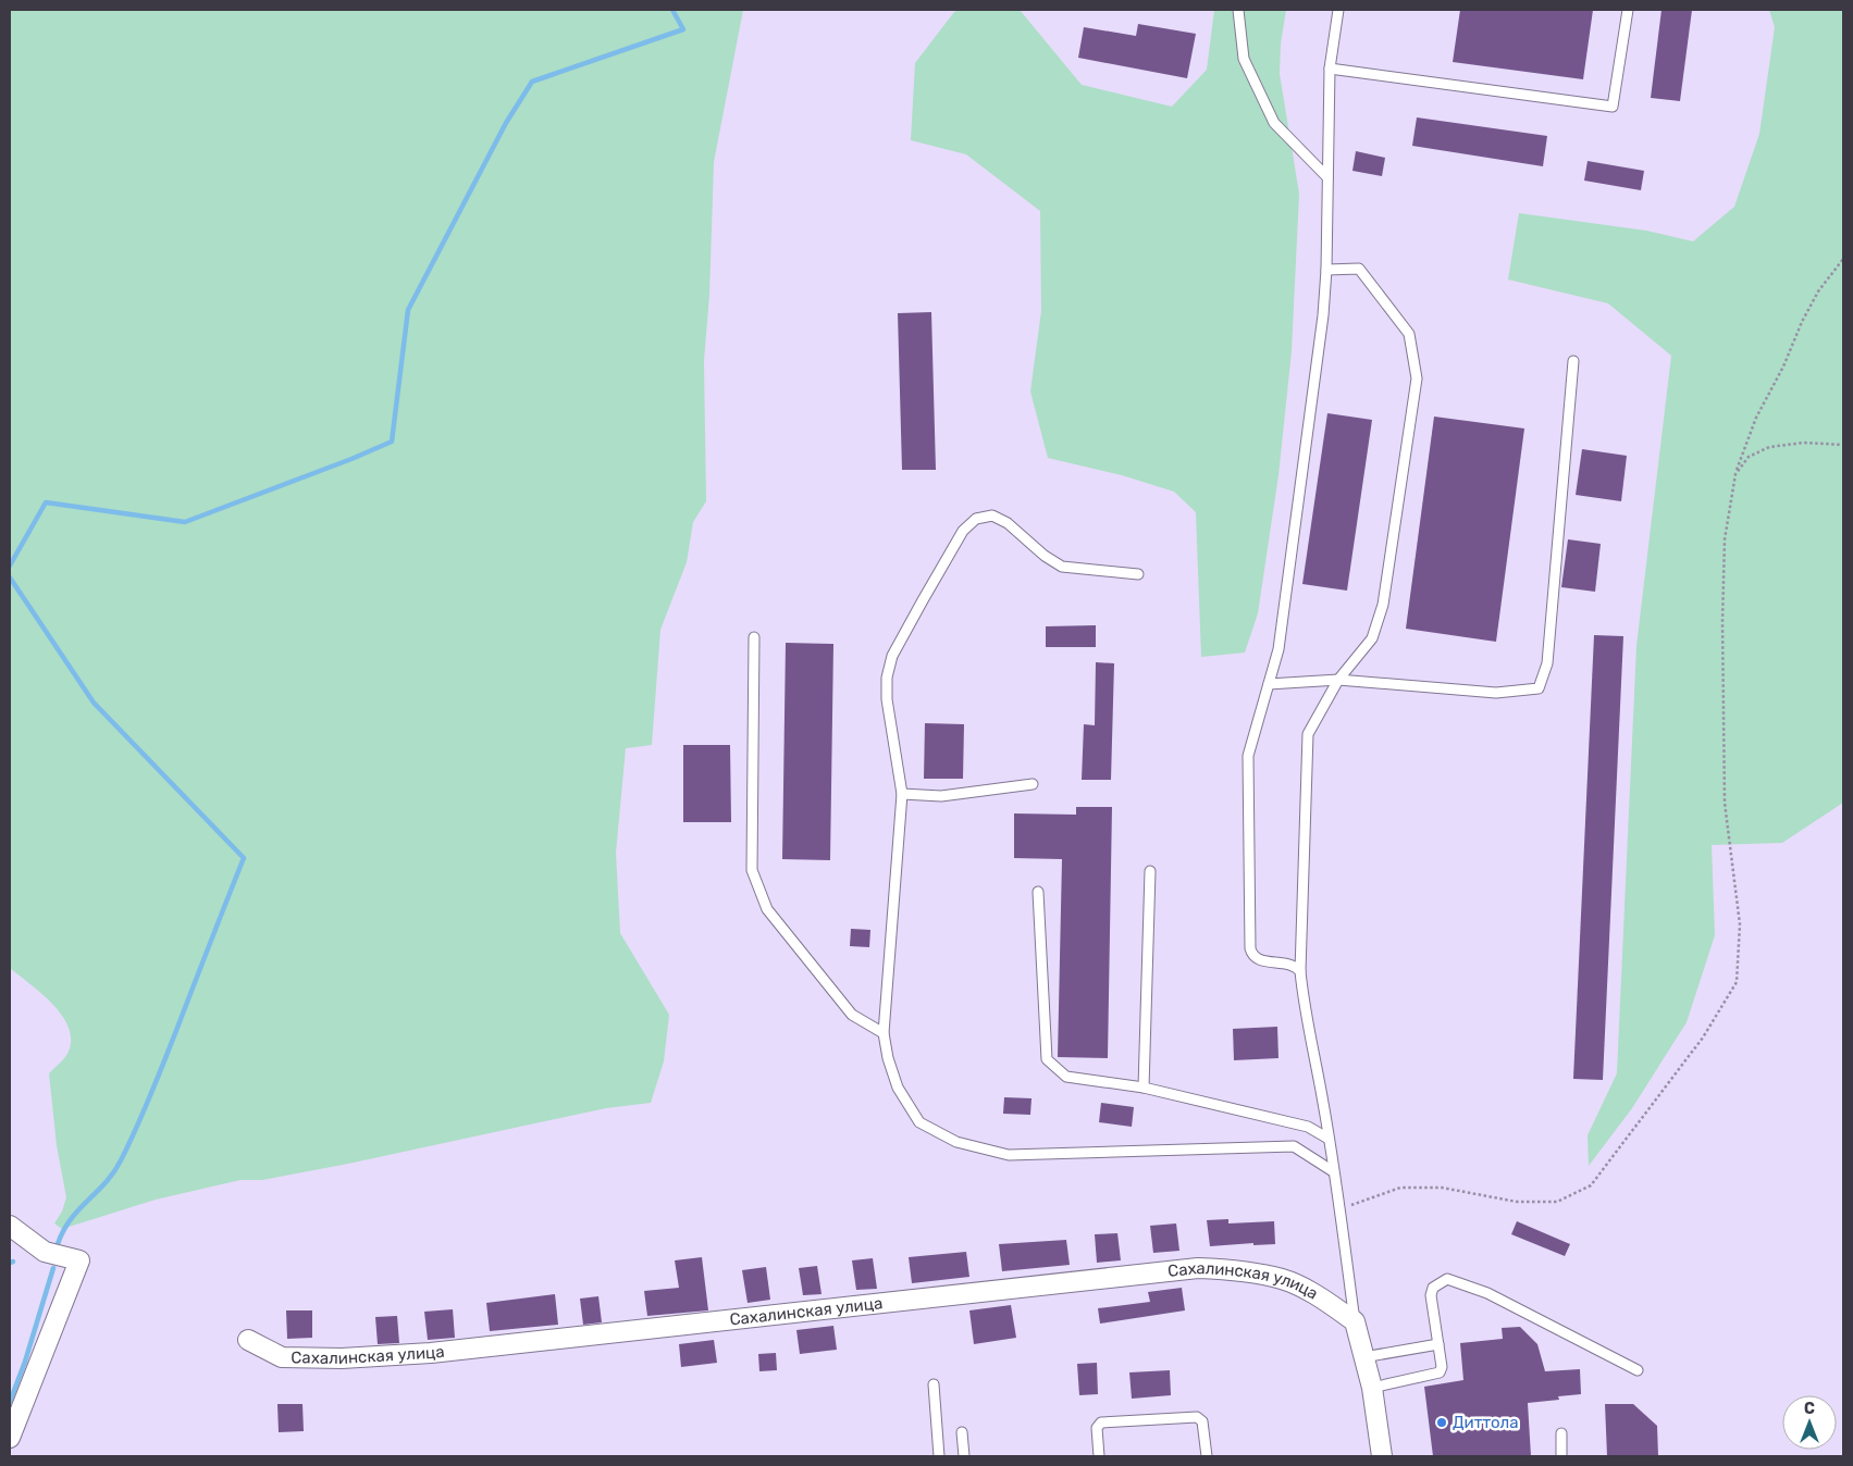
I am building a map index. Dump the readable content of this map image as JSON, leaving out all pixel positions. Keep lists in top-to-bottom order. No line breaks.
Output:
{"streets":{"street":["Сахалинская улица"]},"places":["Диттола"],"north":"top"}
